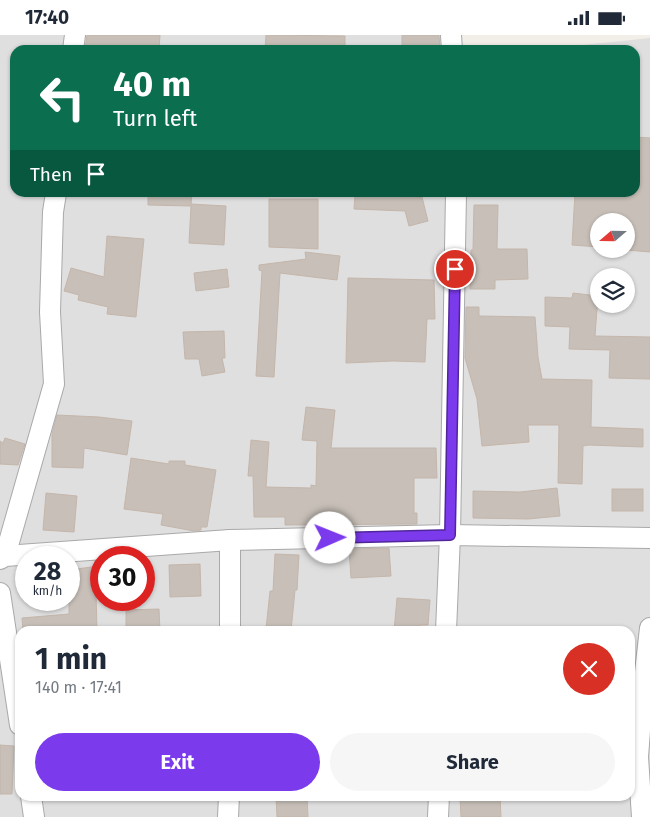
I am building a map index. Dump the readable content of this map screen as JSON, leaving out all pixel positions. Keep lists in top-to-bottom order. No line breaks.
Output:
{"north":"left","page":{"status":"17:40","turn":["40 m","Turn left"],"then":"Then","speed":"28 km/h","limit":"30","heading":["1 min","140 m · 17:41"],"buttons":["Exit","Share"]}}
